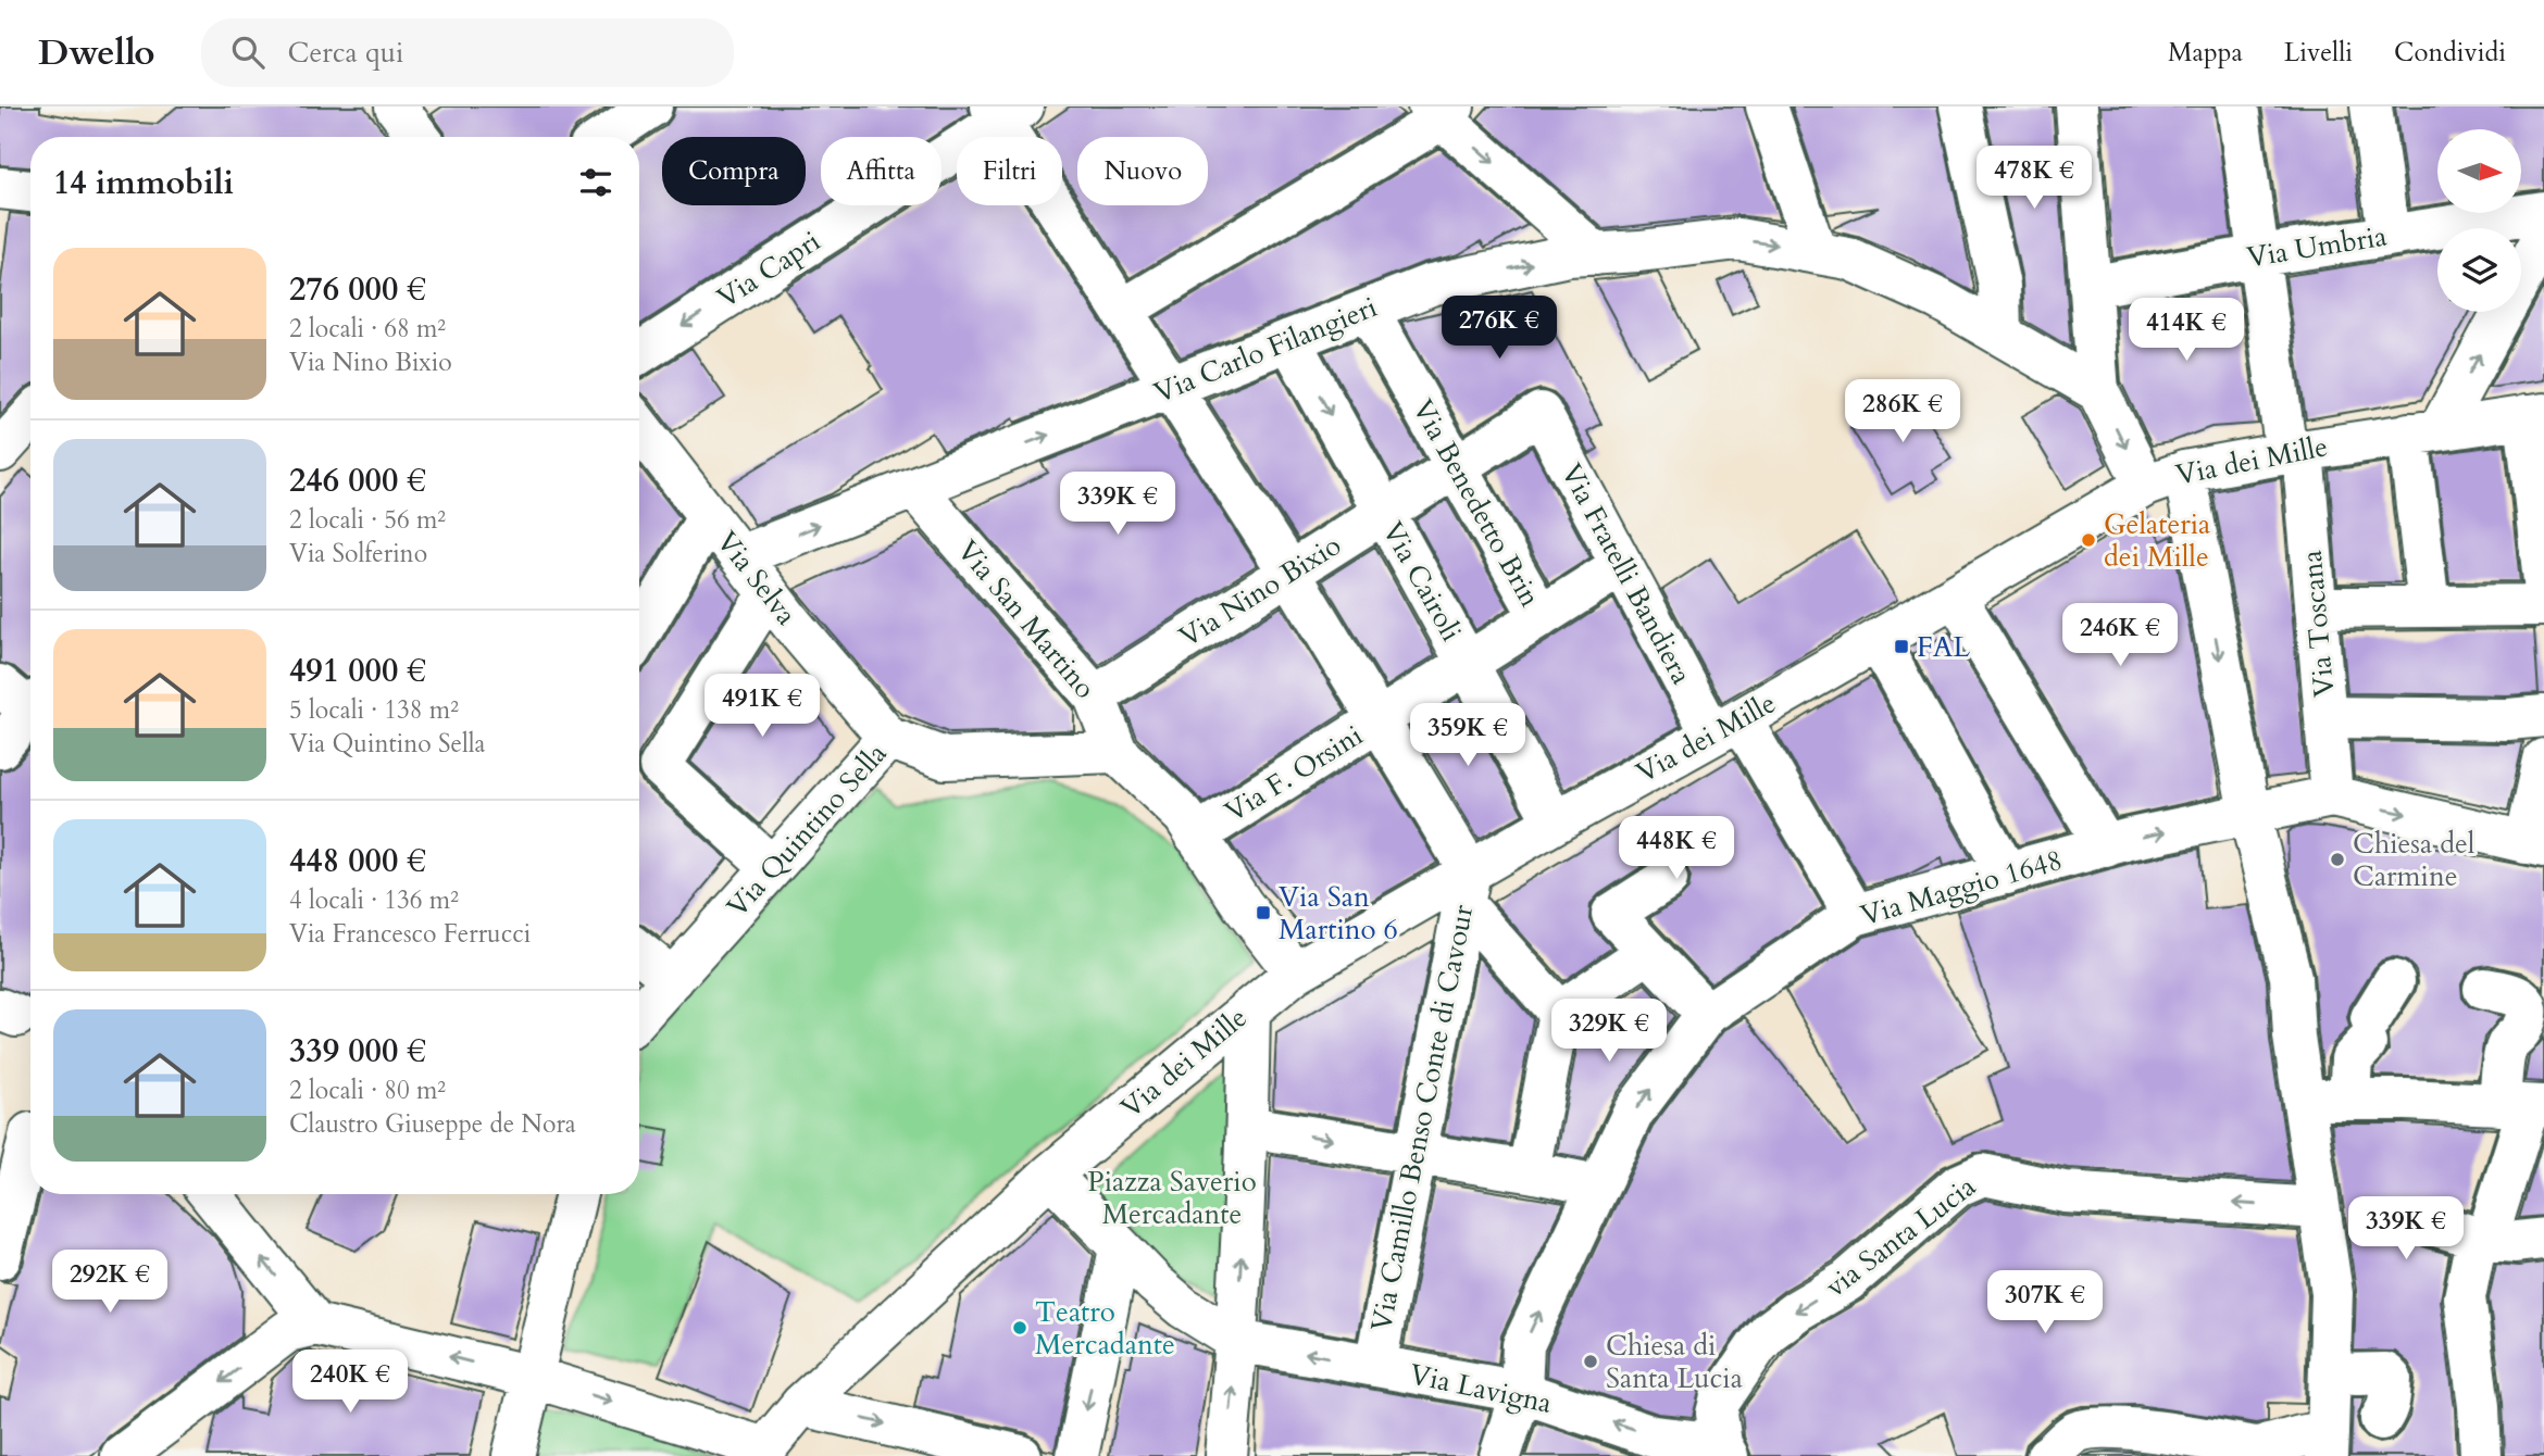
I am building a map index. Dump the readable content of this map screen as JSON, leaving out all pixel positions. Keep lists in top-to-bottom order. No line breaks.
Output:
{"streets":{"street":["Via Umbria","Via Capri","Via Carlo Filangieri","Via dei Mille","Via Benedetto Brin","Via Fratelli Bandiera","Via Selva","Via Cairoli","Via Nino Bixio","Via San Martino","Via Toscana","Via F. Orsini","Via Quintino Sella","Via Maggio 1648","Via Camillo Benso Conte di Cavour","via Santa Lucia","Via Lavigna"]},"crossings":[["Via Umbria","Via Toscana"],["Via Carlo Filangieri","Via Benedetto Brin"],["Via Carlo Filangieri","Via Selva"],["Via Carlo Filangieri","Via Cairoli"],["Via Carlo Filangieri","Via San Martino"],["Via dei Mille","Via Fratelli Bandiera"],["Via dei Mille","Via Cairoli"],["Via dei Mille","Via San Martino"],["Via dei Mille","Via Toscana"],["Via dei Mille","Via Camillo Benso Conte di Cavour"],["Via Benedetto Brin","Via Nino Bixio"],["Via Benedetto Brin","Via F. Orsini"],["Via Fratelli Bandiera","Via Nino Bixio"],["Via Fratelli Bandiera","Via F. Orsini"],["Via Fratelli Bandiera","Via Maggio 1648"],["Via Selva","Via Quintino Sella"],["Via Cairoli","Via Nino Bixio"],["Via Cairoli","Via F. Orsini"],["Via Nino Bixio","Via San Martino"],["Via San Martino","Via F. Orsini"],["Via San Martino","Via Quintino Sella"],["Via Toscana","Via Maggio 1648"],["Via Maggio 1648","Via Lavigna"],["Via Camillo Benso Conte di Cavour","Via Lavigna"],["via Santa Lucia","Via Lavigna"]],"one_way":["Via Capri","Via Carlo Filangieri","Via Maggio 1648","via Santa Lucia"],"parks":["Piazza Saverio Mercadante"],"places":{"other":["Gelateria dei Mille","Chiesa del Carmine","Teatro Mercadante","Chiesa di Santa Lucia"],"transit":["FAL","Via San Martino 6"]},"north":"right","page":{"header":"Dwello","search":"Cerca qui","nav":["Mappa","Livelli","Condividi"],"chip":["Compra","Affitta","Filtri","Nuovo"],"heading":"14 immobili","price":["478K €","276K €","414K €","286K €","339K €","246K €","491K €","359K €","448K €","329K €","339K €","292K €","307K €","240K €"],"list":[{"name":"276 000 €","note":"2 locali · 68 m² · Via Nino Bixio"},{"name":"246 000 €","note":"2 locali · 56 m² · Via Solferino"},{"name":"491 000 €","note":"5 locali · 138 m² · Via Quintino Sella"},{"name":"448 000 €","note":"4 locali · 136 m² · Via Francesco Ferrucci"},{"name":"339 000 €","note":"2 locali · 80 m² · Claustro Giuseppe de Nora"}]}}
